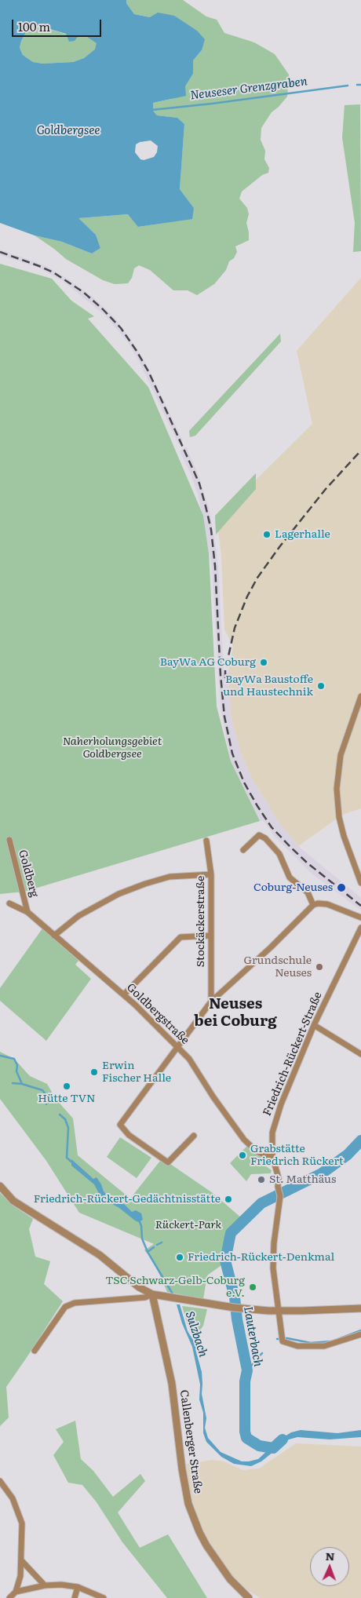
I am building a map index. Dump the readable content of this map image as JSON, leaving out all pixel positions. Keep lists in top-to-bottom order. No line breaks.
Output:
{"streets":{"street":["Goldberg","Stockäckerstraße","Goldbergstraße","Friedrich-Rückert-Straße","Callenberger Straße"]},"crossings":[["Goldberg","Goldbergstraße"],["Goldbergstraße","Friedrich-Rückert-Straße"]],"districts":["Neuses bei Coburg"],"water":["Neuseser Grenzgraben","Goldbergsee","Sulzbach","Lauterbach"],"parks":["Naherholungsgebiet Goldbergsee","Rückert-Park"],"places":["Lagerhalle","BayWa AG Coburg","BayWa Baustoffe und Haustechnik","Coburg-Neuses","Grundschule Neuses","Erwin Fischer Halle","Hütte TVN","Grabstätte Friedrich Rückert","St. Matthäus","Friedrich-Rückert-Gedächtnisstätte","Friedrich-Rückert-Denkmal","TSC Schwarz-Gelb-Coburg e.V."],"scale_bar":"100 m","north":"top"}
